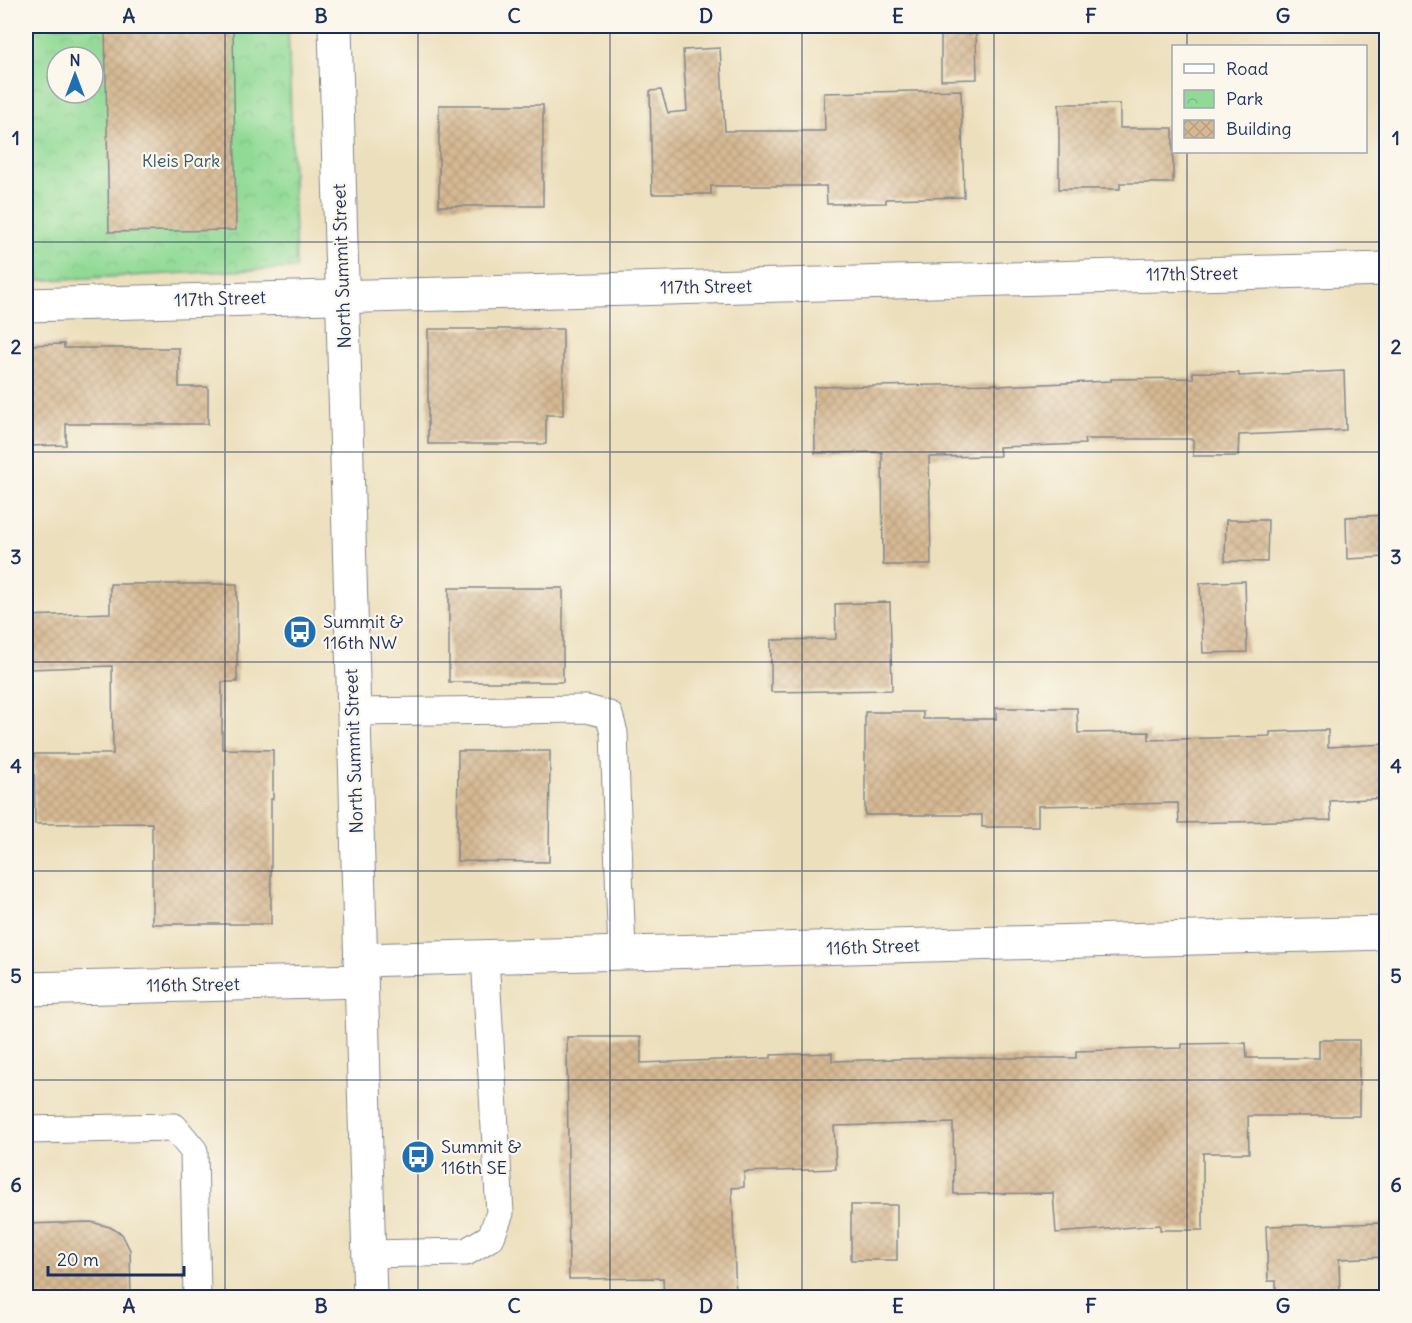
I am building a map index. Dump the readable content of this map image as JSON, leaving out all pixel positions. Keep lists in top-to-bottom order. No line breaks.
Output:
{"streets":{"street":["North Summit Street","117th Street","116th Street"]},"crossings":[["North Summit Street","117th Street"],["North Summit Street","116th Street"]],"parks":["Kleis Park"],"places":{"bus stop":["Summit & 116th NW","Summit & 116th SE"]},"legend":["Road","Park","Building"],"scale_bar":"20 m","north":"top","grid":{"columns":["A","B","C","D","E","F","G"],"rows":["1","2","3","4","5","6"]}}
